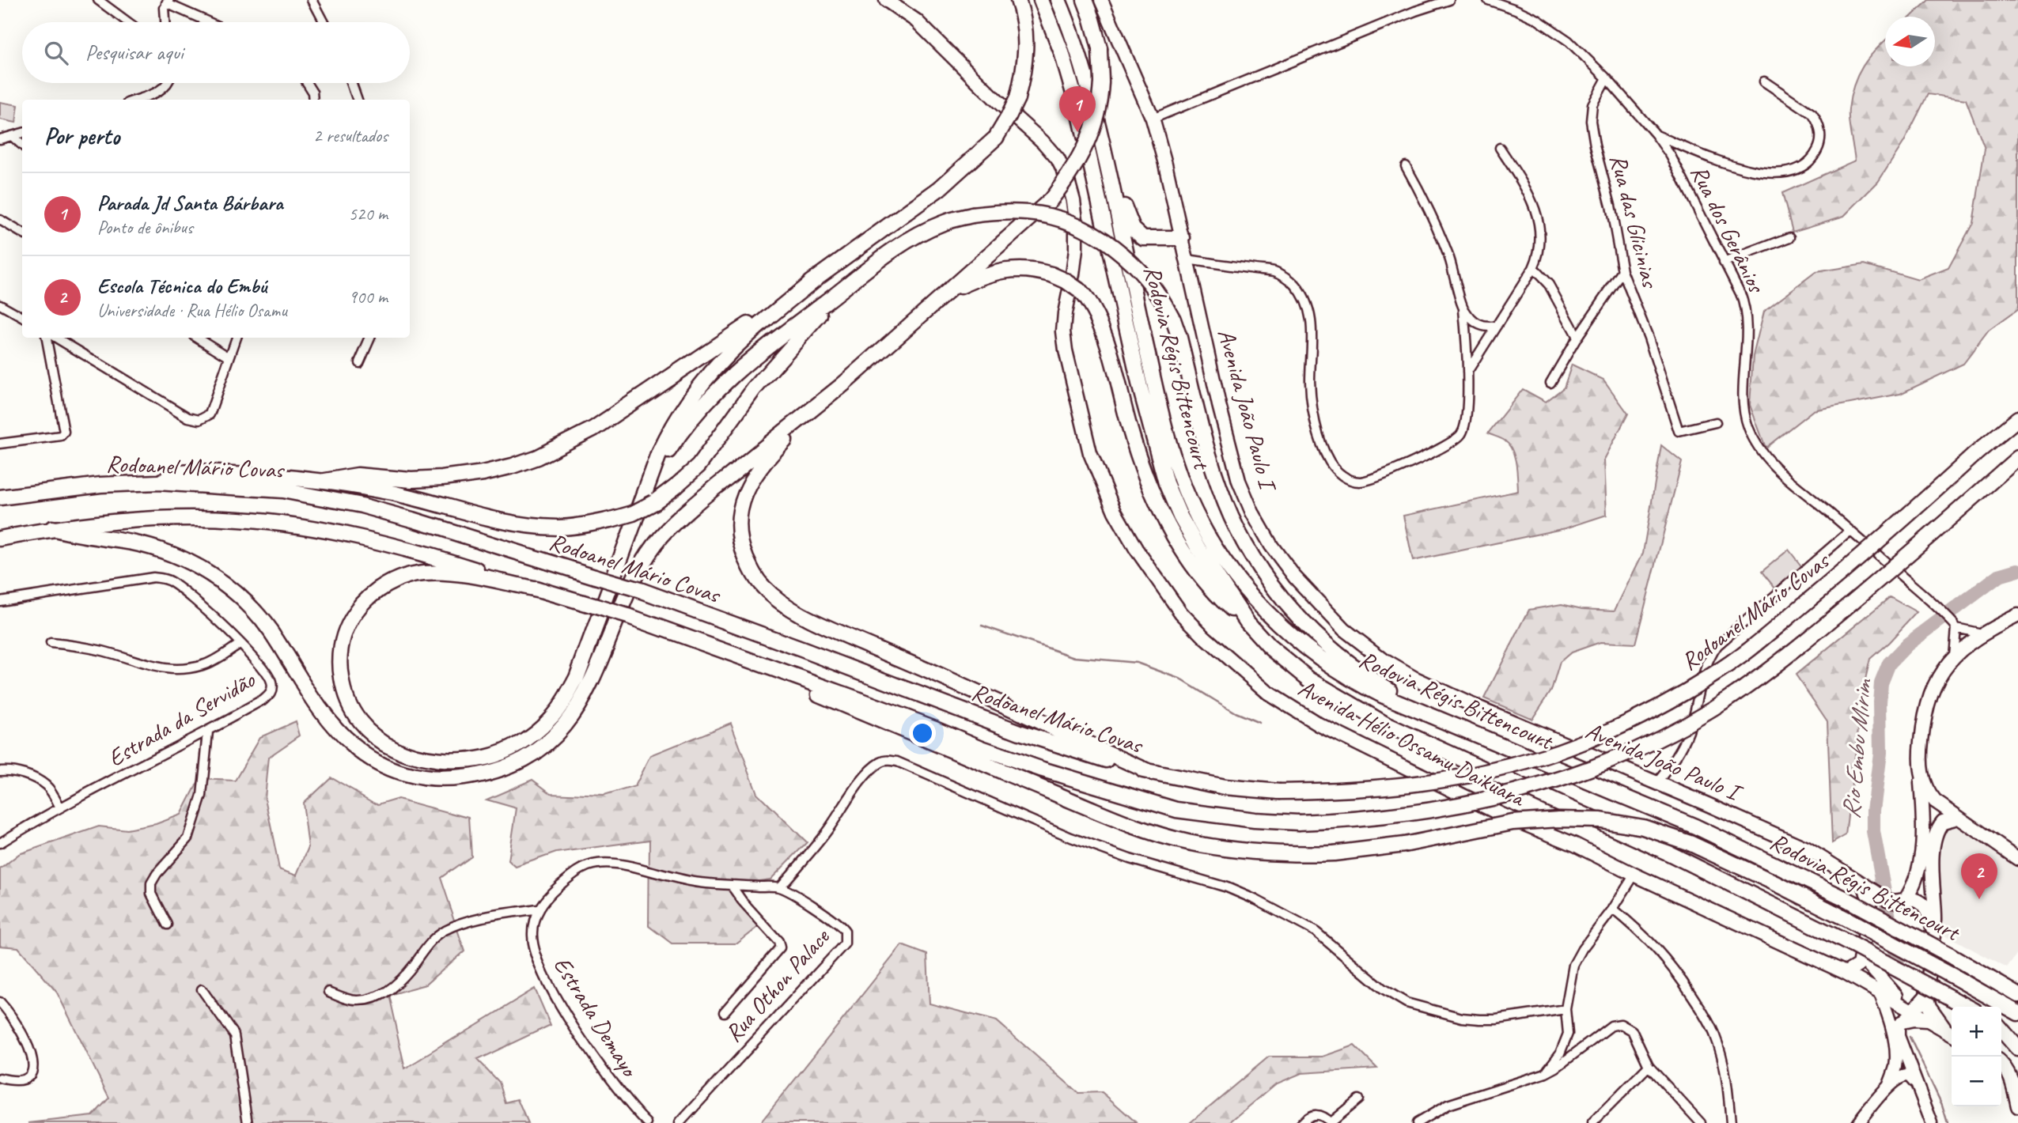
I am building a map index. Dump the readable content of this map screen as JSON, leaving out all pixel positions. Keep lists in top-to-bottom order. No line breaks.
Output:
{"streets":{"highway":["Rodovia Régis Bittencourt","Rodoanel Mário Covas"],"main road":["Avenida João Paulo I","Avenida Hélio Ossamu Daikuara"],"street":["Rua das Glicinias","Rua dos Gerânios","Estrada da Servidão","Rua Othon Palace","Estrada Demayo"]},"crossings":[["Rua das Glicinias","Rua dos Gerânios"],["Rodoanel Mário Covas","Avenida Hélio Ossamu Daikuara"]],"water":["Rio Embu Mirim"],"north":"left","page":{"search":"Pesquisar aqui","pins":["1","2"],"heading":["Por perto","2 resultados"],"list":[{"mark":"1","name":"Parada Jd Santa Bárbara","note":"Ponto de ônibus","value":"520 m"},{"mark":"2","name":"Escola Técnica do Embú","note":"Universidade · Rua Hélio Osamu","value":"900 m"}],"map_buttons":["+","−"]}}
